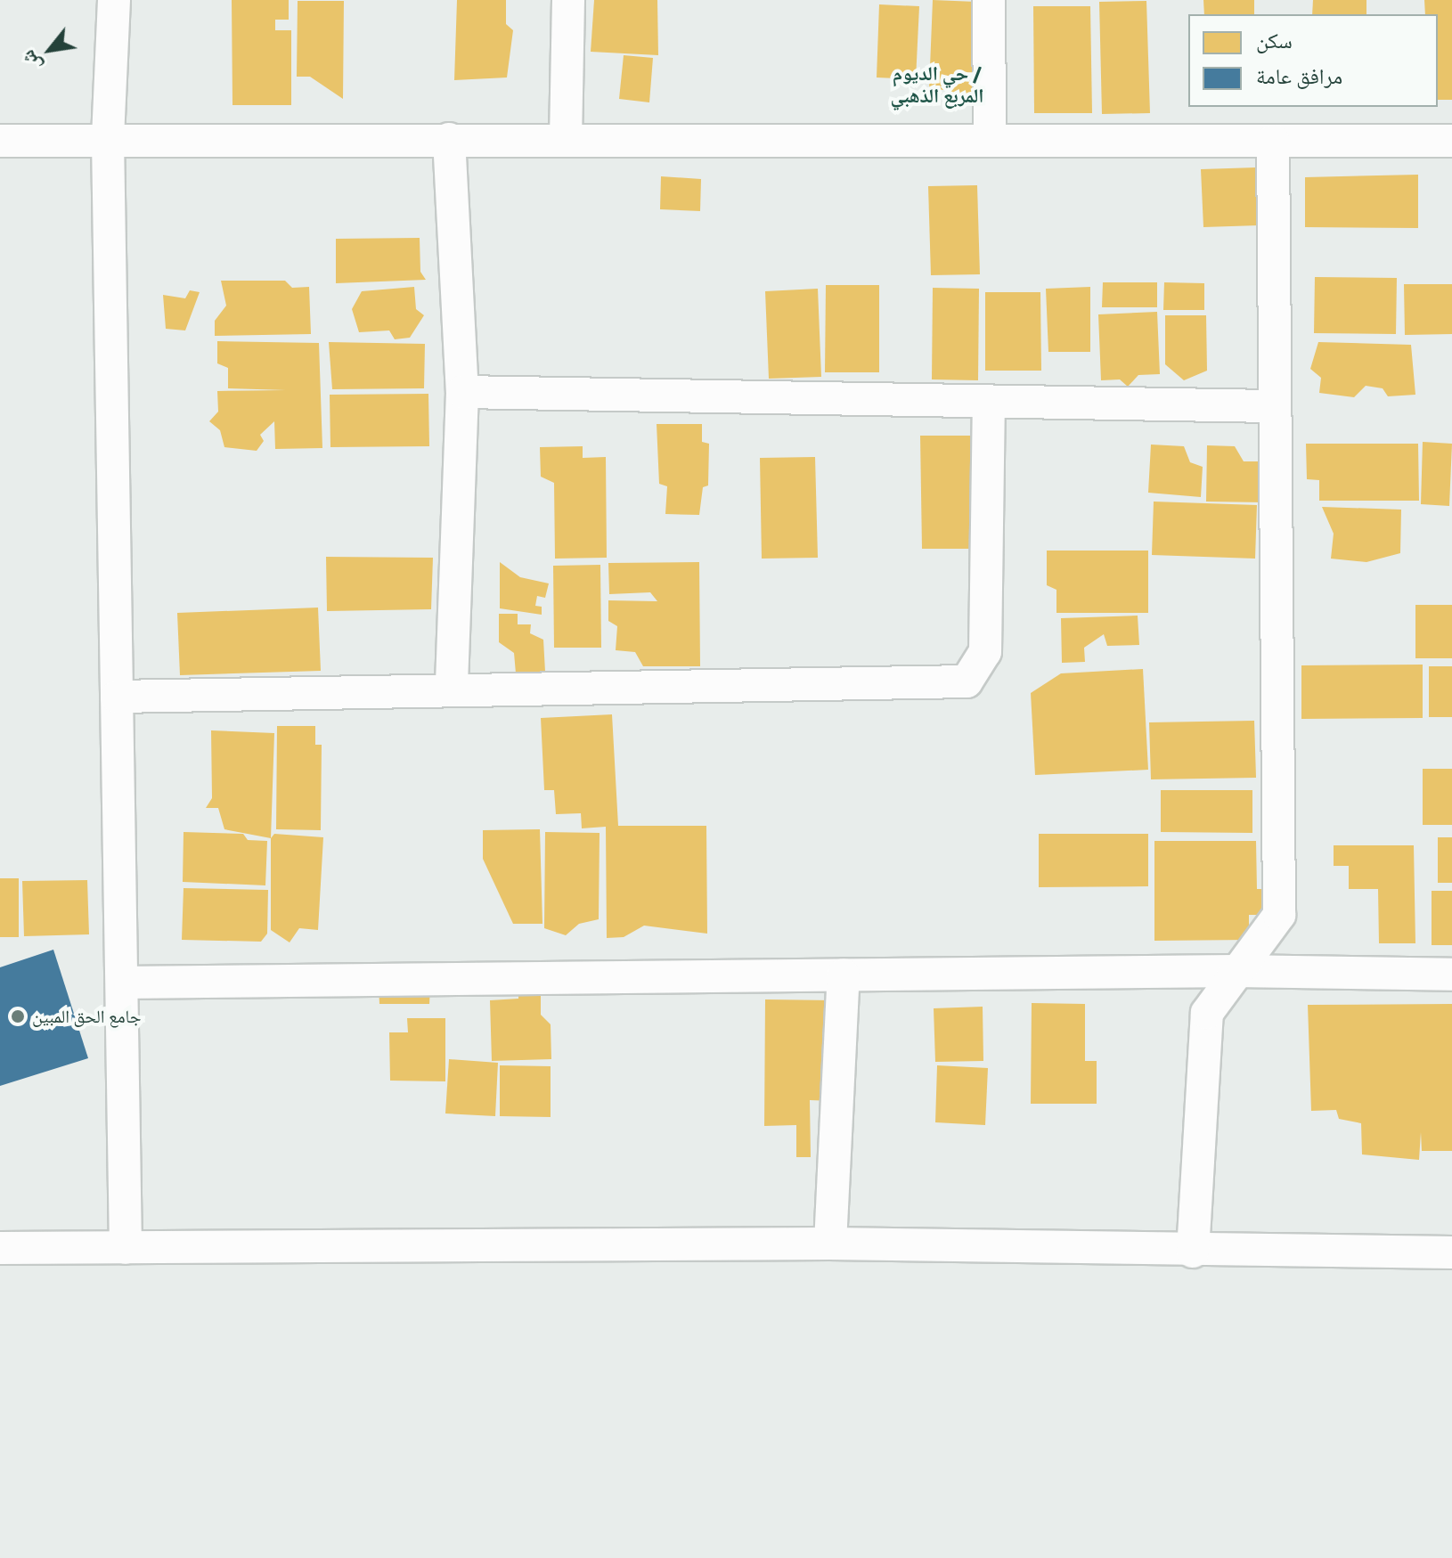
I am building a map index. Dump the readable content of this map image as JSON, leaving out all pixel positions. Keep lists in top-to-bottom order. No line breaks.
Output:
{"districts":["حي الديوم / المربع الذهبي"],"places":["جامع الحق المبين"],"legend":["سكن","مرافق عامة"],"north":"bottom left"}
